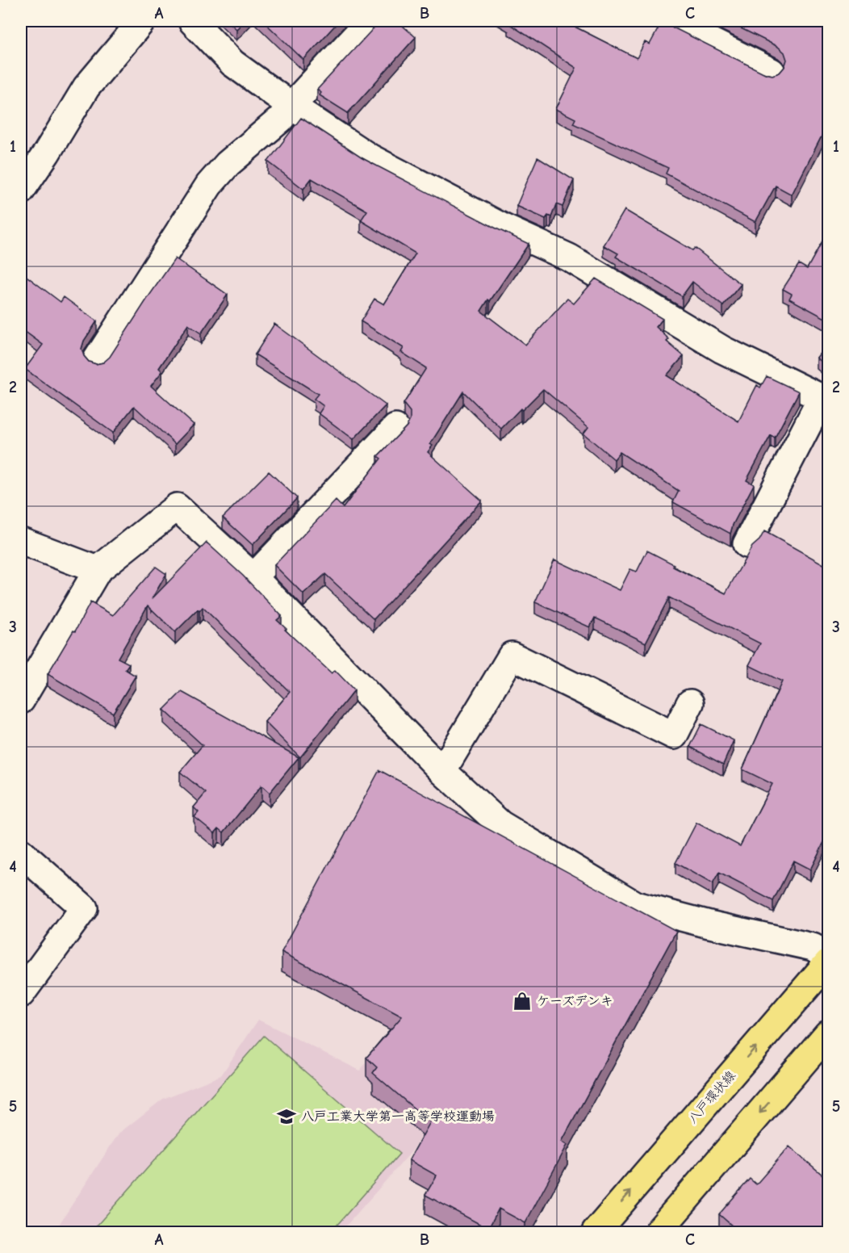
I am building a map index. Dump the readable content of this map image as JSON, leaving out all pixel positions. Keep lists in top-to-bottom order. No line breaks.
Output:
{"streets":{"main road":["八戸環状線"]},"places":{"shop":["ケーズデンキ"],"school or university":["八戸工業大学第一高等学校運動場"]},"grid":{"columns":["A","B","C"],"rows":["1","2","3","4","5"]}}
